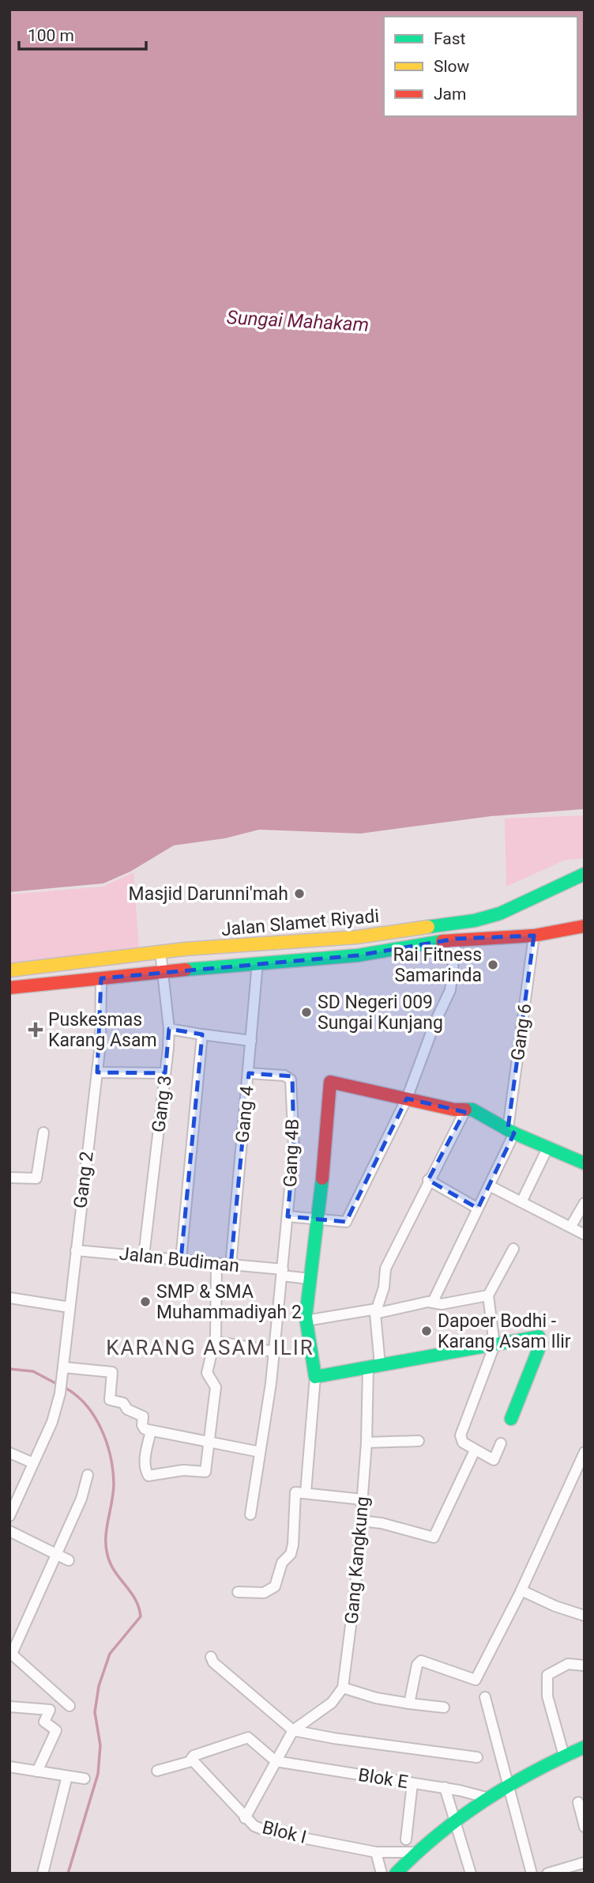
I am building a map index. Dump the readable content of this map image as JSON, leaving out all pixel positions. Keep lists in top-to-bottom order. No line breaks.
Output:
{"streets":{"main road":["Jalan Slamet Riyadi"],"street":["Gang 6","Gang 3","Gang 4","Gang 4B","Gang 2","Jalan Budiman","Gang Kangkung","Blok E","Blok I"]},"crossings":[["Jalan Slamet Riyadi","Gang 6"],["Jalan Slamet Riyadi","Gang 3"],["Jalan Slamet Riyadi","Gang 4"],["Jalan Slamet Riyadi","Gang 2"],["Gang 3","Jalan Budiman"],["Gang 4","Gang 4B"],["Gang 4","Jalan Budiman"],["Gang 4B","Jalan Budiman"],["Gang 2","Jalan Budiman"]],"districts":["KARANG ASAM ILIR"],"water":["Sungai Mahakam"],"places":{"other":["Masjid Darunni'mah","Rai Fitness Samarinda","SD Negeri 009 Sungai Kunjang","SMP & SMA Muhammadiyah 2","Dapoer Bodhi - Karang Asam Ilir"],"health":["Puskesmas Karang Asam"]},"legend":["Fast","Slow","Jam"],"scale_bar":"100 m"}
